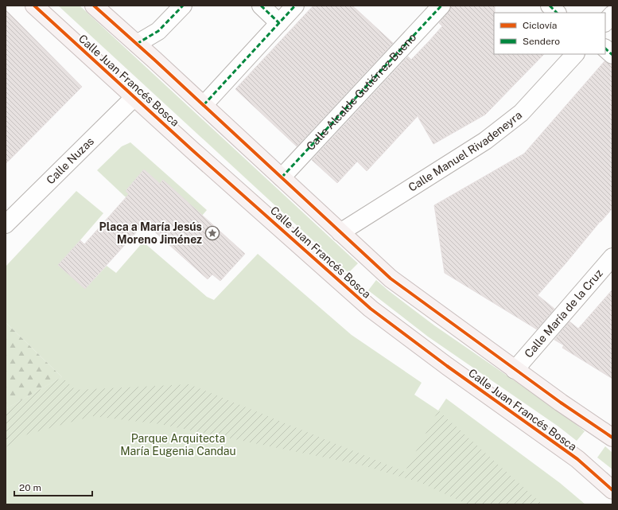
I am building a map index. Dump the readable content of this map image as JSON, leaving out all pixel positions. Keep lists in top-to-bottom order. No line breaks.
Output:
{"streets":{"main road":["Calle Juan Francés Bosca"],"street":["Calle Alcalde Gutiérrez Bueno","Calle Manuel Rivadeneyra","Calle Nuzas","Calle María de la Cruz"]},"crossings":[["Calle Juan Francés Bosca","Calle Nuzas"]],"parks":["Parque Arquitecta María Eugenia Candau"],"places":{"place":["Placa a María Jesús Moreno Jiménez"]},"legend":["Ciclovía","Sendero"],"scale_bar":"20 m"}
